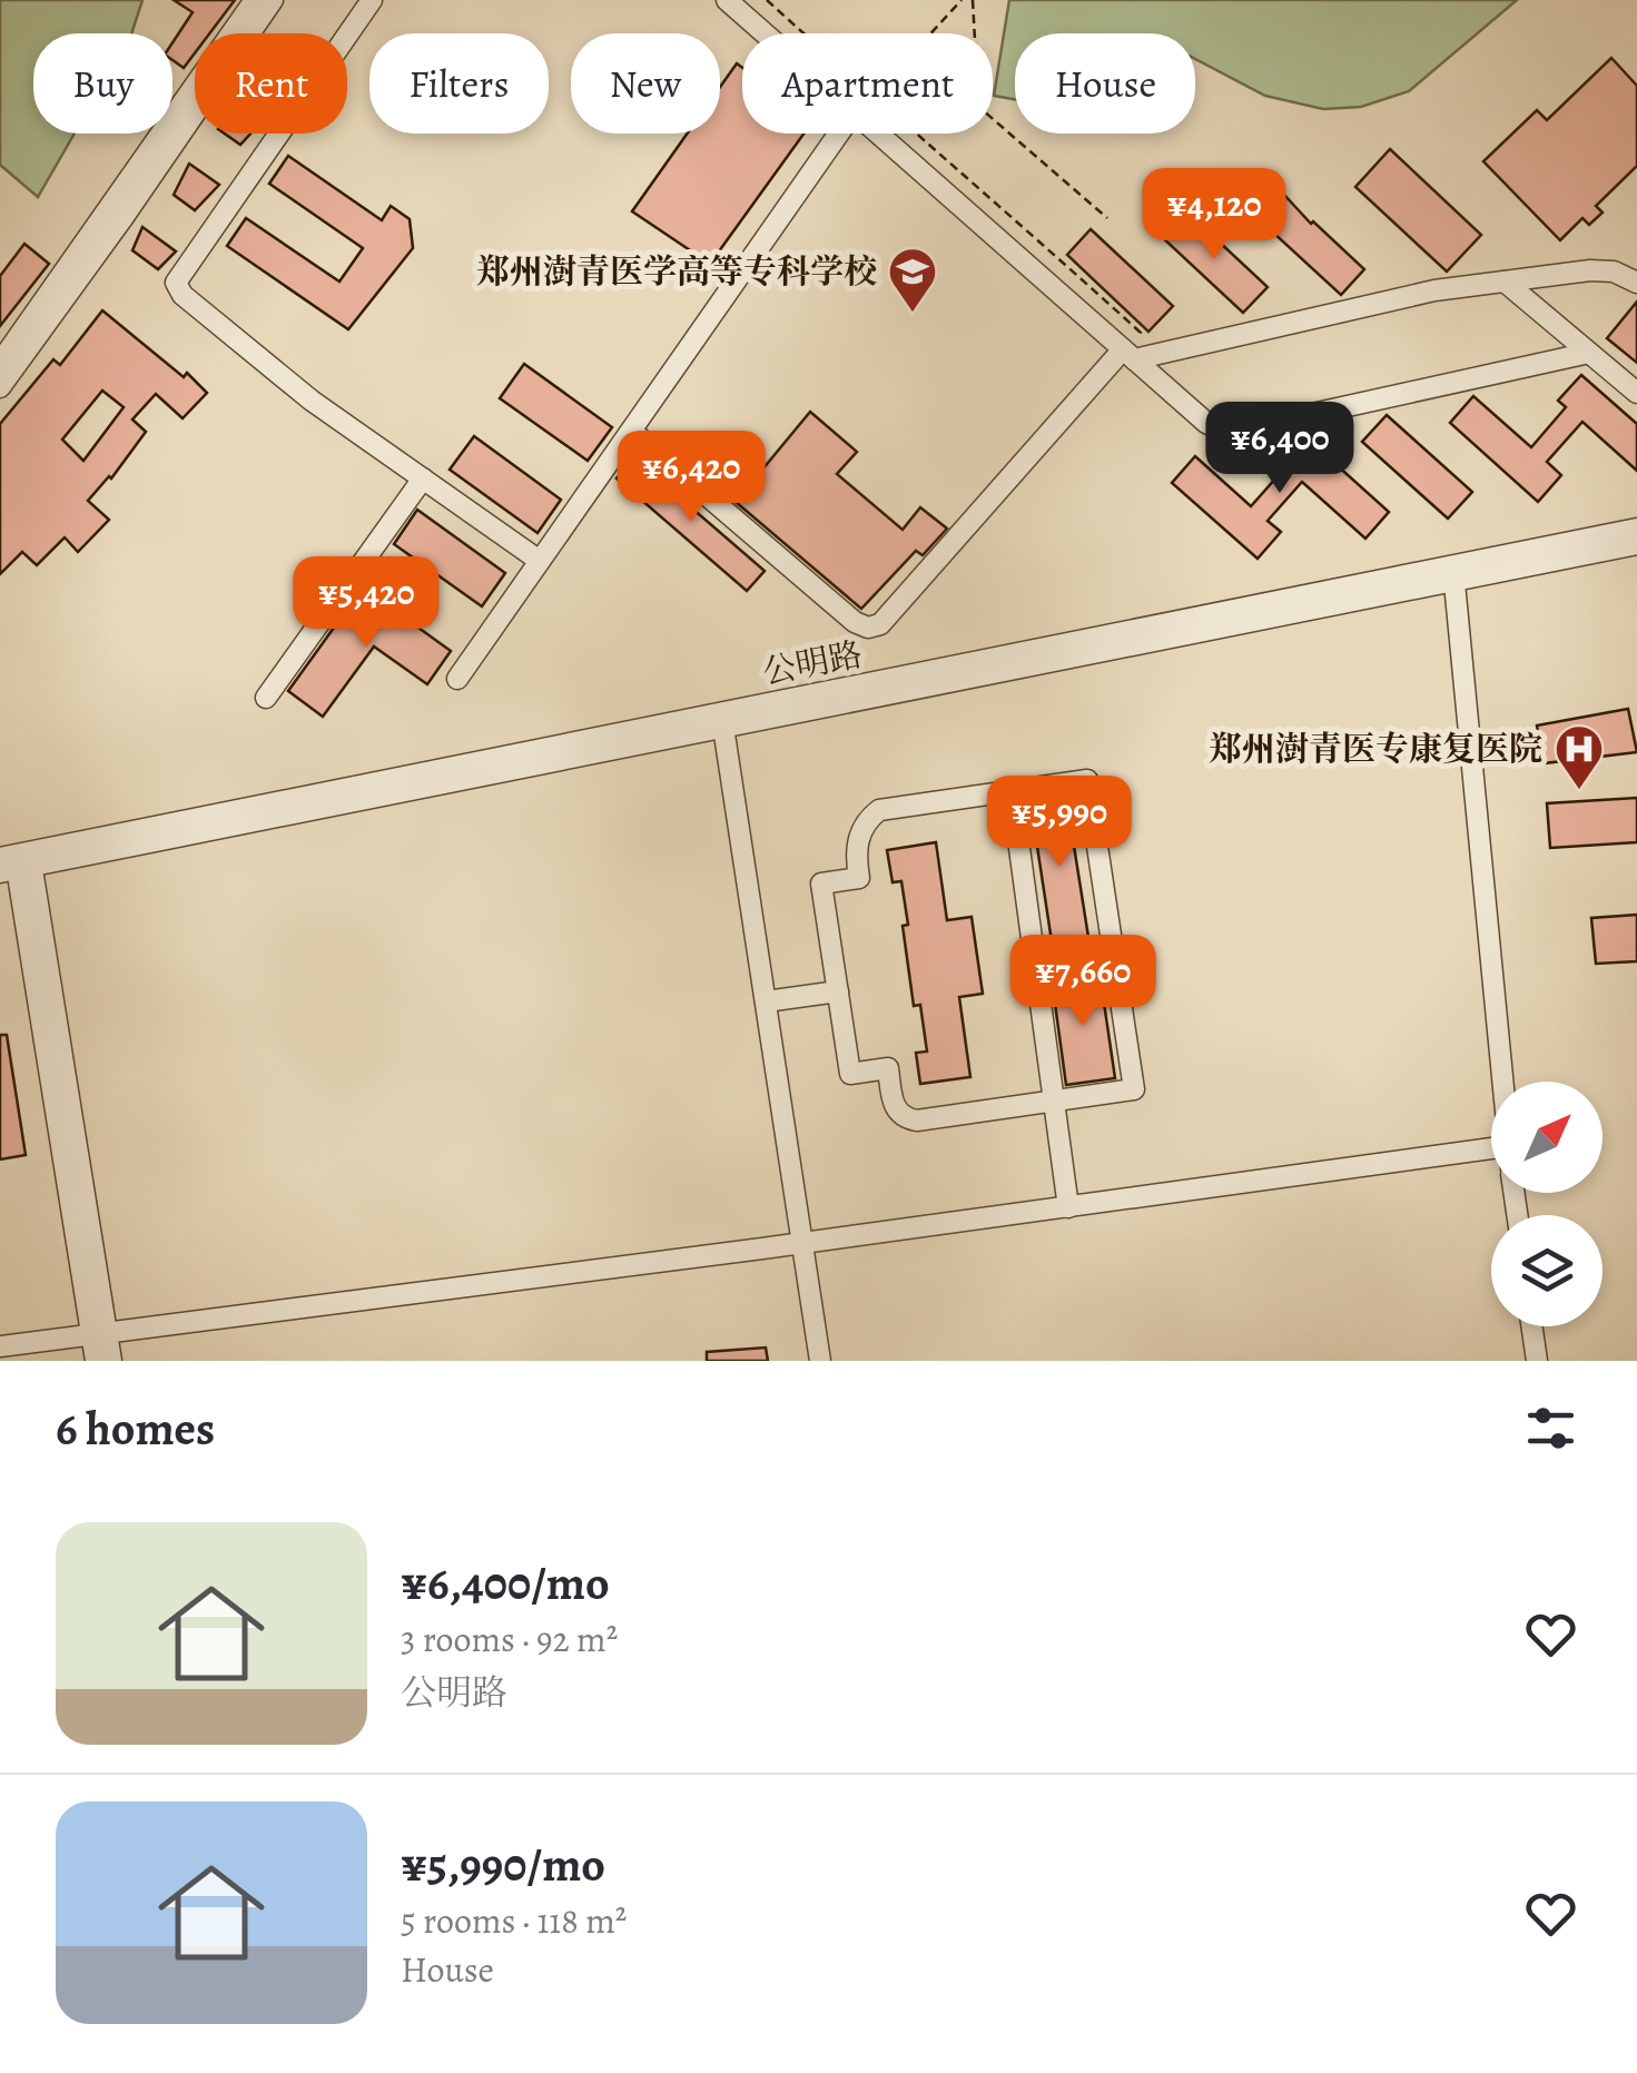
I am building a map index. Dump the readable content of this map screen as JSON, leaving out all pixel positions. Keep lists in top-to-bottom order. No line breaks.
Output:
{"streets":{"street":["公明路"]},"places":{"school or university":["郑州澍青医学高等专科学校"],"hospital":["郑州澍青医专康复医院"]},"north":"top right","page":{"chip":["Buy","Rent","Filters","New","Apartment","House"],"price":["¥4,120","¥6,400","¥6,420","¥5,420","¥5,990","¥7,660"],"heading":"6 homes","list":[{"name":"¥6,400/mo","note":"3 rooms · 92 m² · 公明路"},{"name":"¥5,990/mo","note":"5 rooms · 118 m² · House"}]}}
